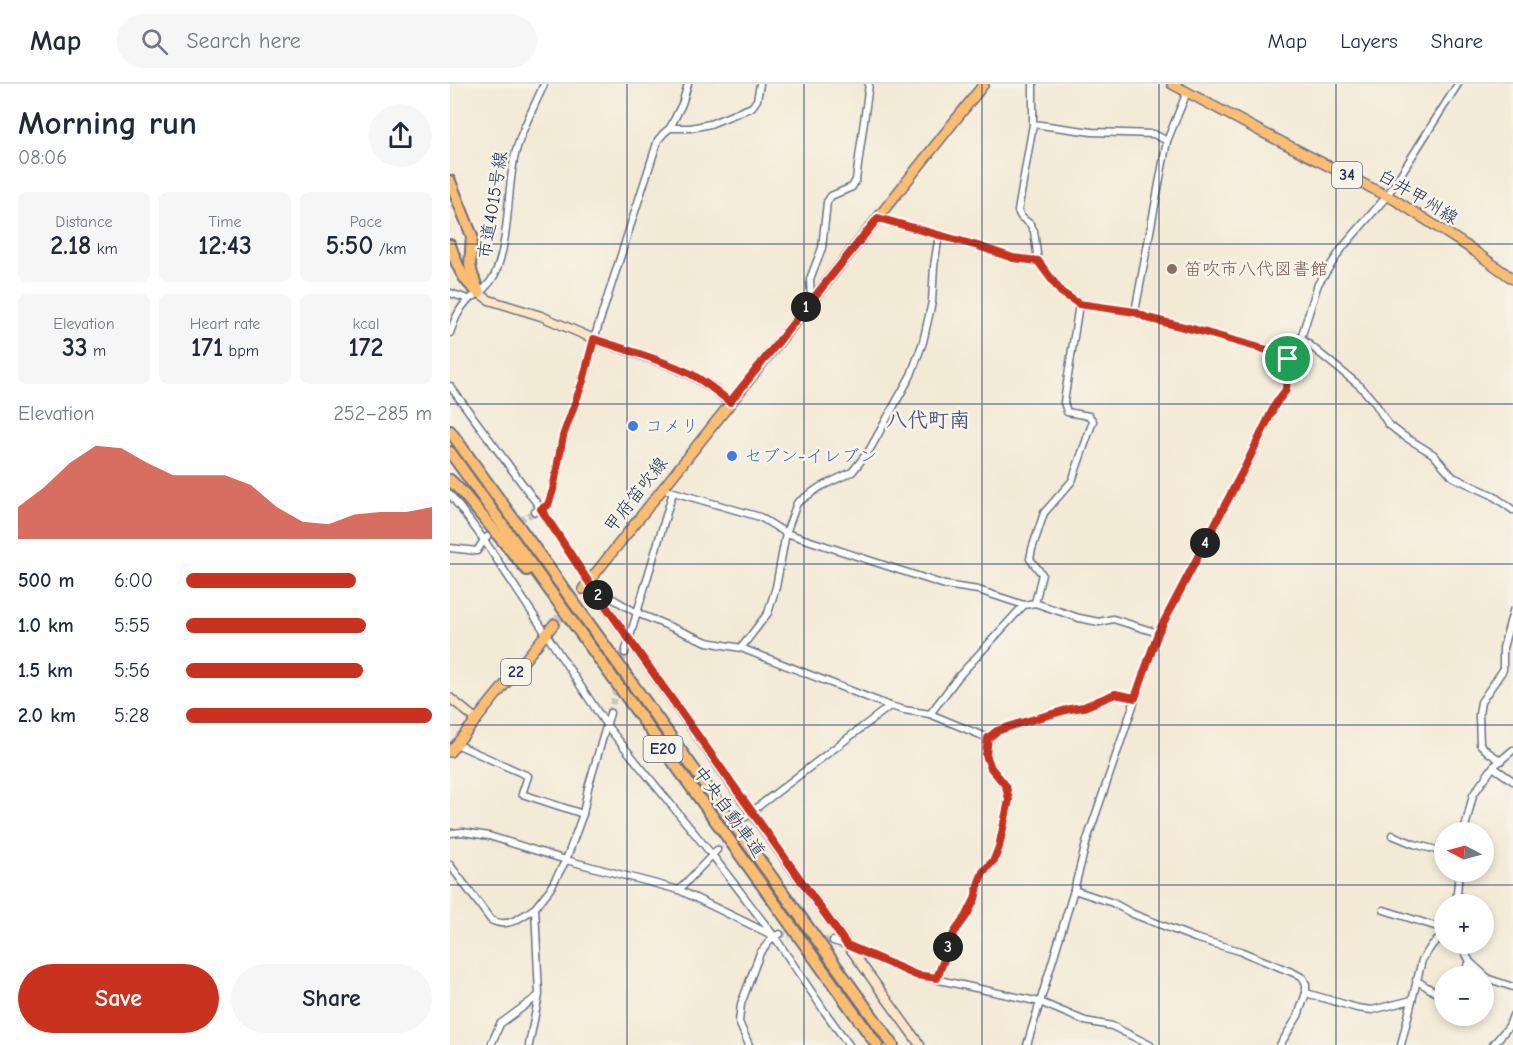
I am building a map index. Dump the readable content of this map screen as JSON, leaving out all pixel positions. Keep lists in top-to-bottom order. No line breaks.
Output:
{"streets":{"highway":["E20","中央自動車道"],"main road":["34","白井甲州線","甲府笛吹線","22"],"street":["市道4015号線"]},"districts":["八代町南"],"places":["笛吹市八代図書館","コメリ","セブン-イレブン"],"north":"left","page":{"header":"Map","search":"Search here","nav":["Map","Layers","Share"],"heading":["Morning run","08:06"],"stats":[["Distance","2.18 km"],["Time","12:43"],["Pace","5:50 /km"],["Elevation","33 m"],["Heart rate","171 bpm"],["kcal","172"]],"pins":["1","4","2","3"],"chart":["Elevation","252–285 m"],"list":[{"name":"500 m","note":"6:00"},{"name":"1.0 km","note":"5:55"},{"name":"1.5 km","note":"5:56"},{"name":"2.0 km","note":"5:28"}],"map_buttons":["+","−"],"buttons":["Save","Share"]}}
